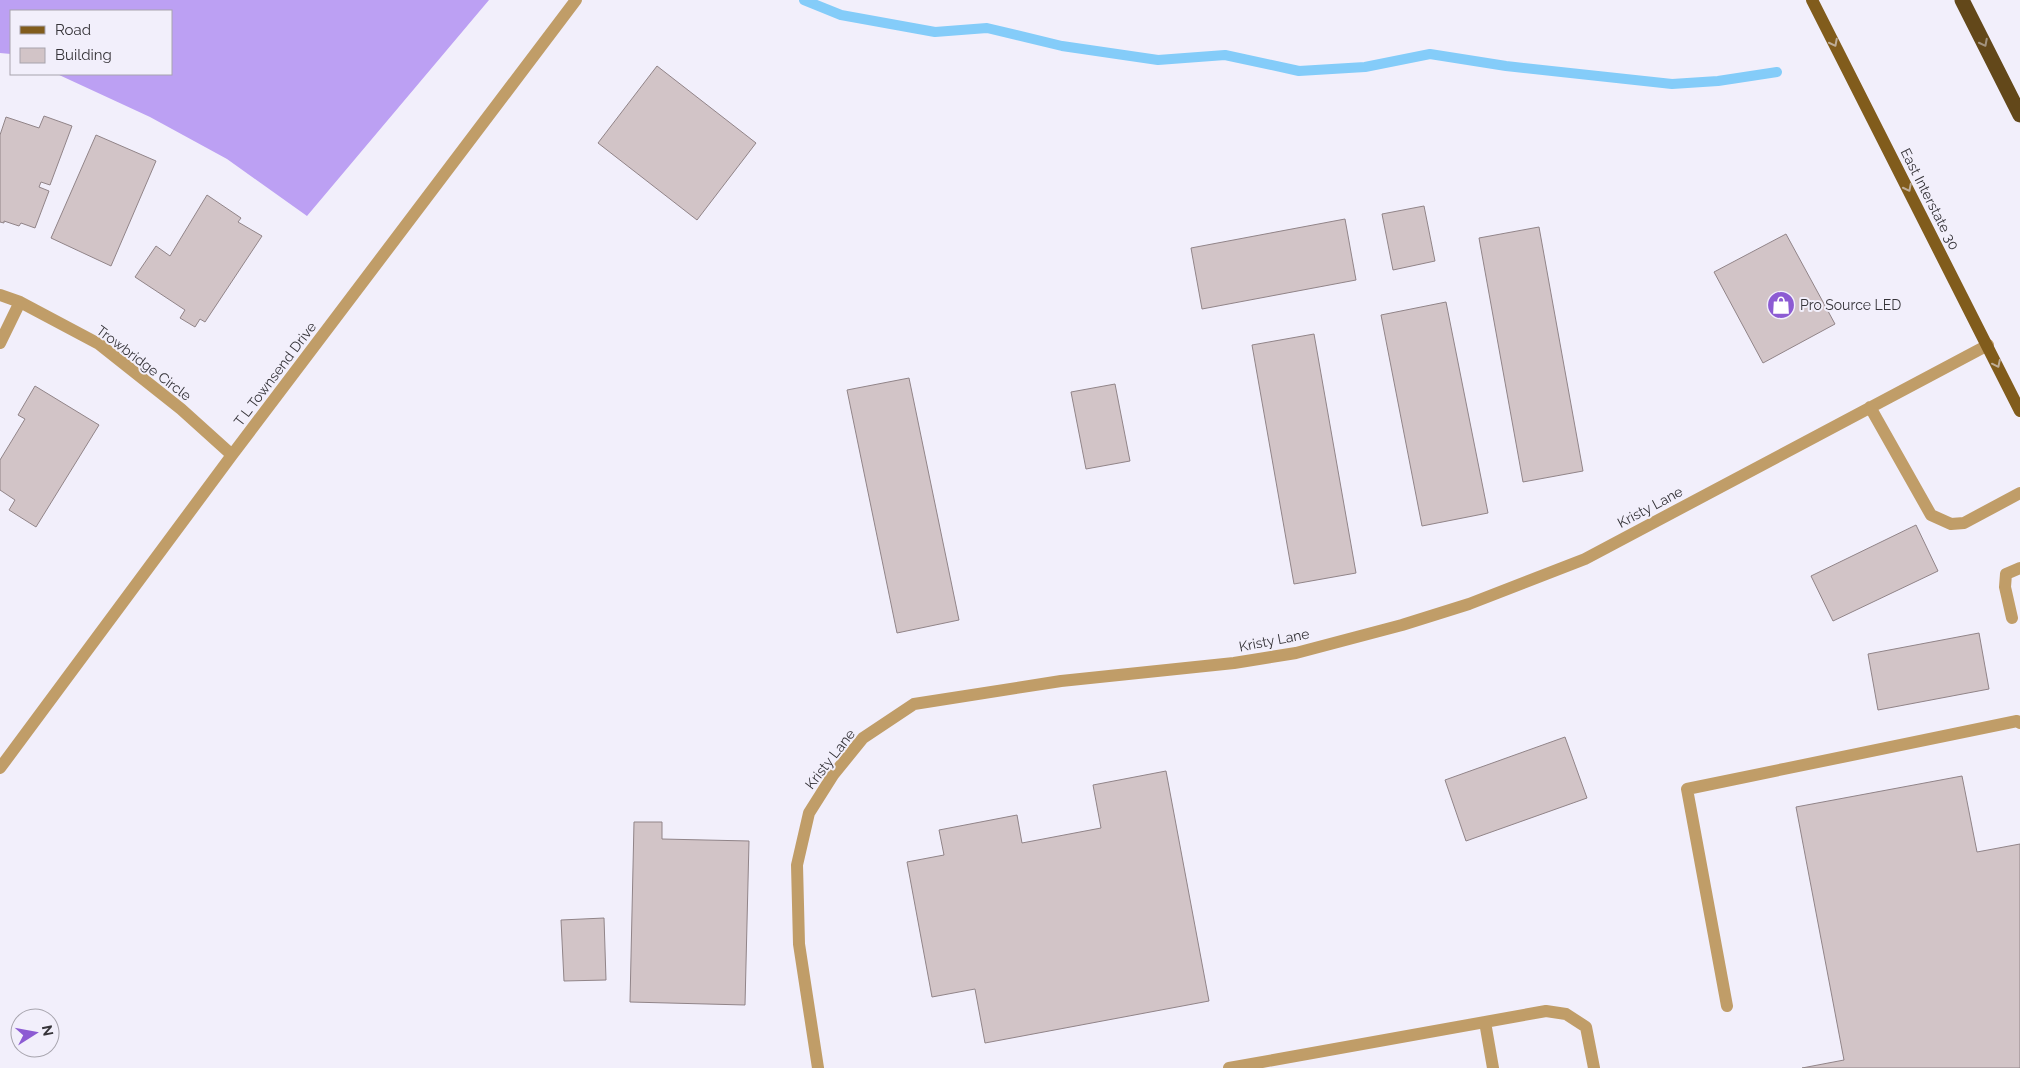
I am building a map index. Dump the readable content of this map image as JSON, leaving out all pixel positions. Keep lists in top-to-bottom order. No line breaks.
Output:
{"streets":{"main road":["East Interstate 30"],"street":["Trowbridge Circle","T L Townsend Drive","Kristy Lane"]},"crossings":[["East Interstate 30","Kristy Lane"],["Trowbridge Circle","T L Townsend Drive"]],"one_way":["East Interstate 30"],"places":{"shop":["Pro Source LED"]},"legend":["Road","Building"],"north":"right"}
